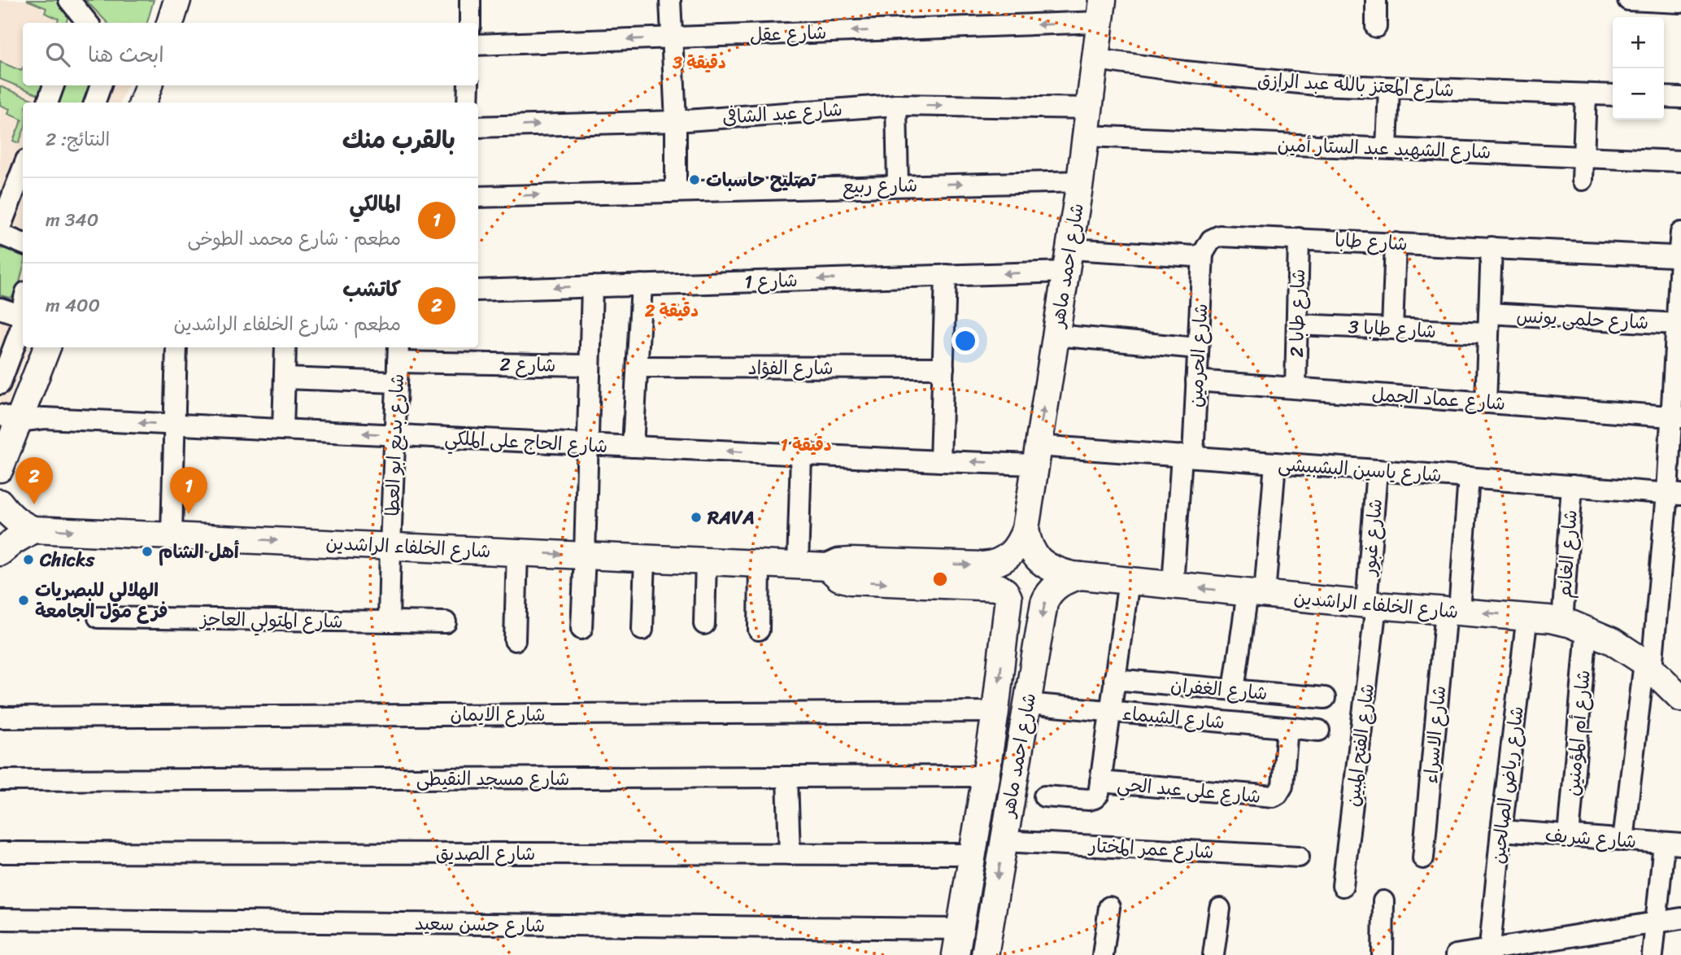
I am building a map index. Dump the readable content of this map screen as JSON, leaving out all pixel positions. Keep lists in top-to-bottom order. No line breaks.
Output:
{"streets":{"main road":["شارع احمد ماهر","شارع الخلفاء الراشدين"],"street":["شارع عقل","شارع المعتز بالله عبد الرازق","شارع عبد الشافى","شارع الشهيد عبد الستار أمين","شارع ربيع","شارع طابا","شارع 1","شارع طابا 2","شارع حلمى يونس","شارع طابا 3","شارع الحرمين","شارع 2","شارع الفؤاد","شارع عماد الجمل","شارع الحاج على الملكي","شارع بديع ابو العطا","شارع ياسين البشبيشى","شارع غبور","شارع الغانم","شارع المتولي العاجز","شارع الغفران","شارع الايمان","شارع الشيماء","شارع أم المؤمنين","شارع الاسراء","شارع الفتح المبين","شارع مسجد النقيطى","شارع رياض الصالحين","شارع على عبد الحي","شارع شريف","شارع عمر المختار","شارع الصديق","شارع حسن سعيد"]},"crossings":[["شارع عقل","شارع احمد ماهر"],["شارع المعتز بالله عبد الرازق","شارع احمد ماهر"],["شارع عبد الشافى","شارع احمد ماهر"],["شارع الشهيد عبد الستار أمين","شارع احمد ماهر"],["شارع ربيع","شارع احمد ماهر"],["شارع طابا","شارع طابا 2"],["شارع طابا","شارع الحرمين"],["شارع احمد ماهر","شارع 1"],["شارع احمد ماهر","شارع الحاج على الملكي"],["شارع احمد ماهر","شارع ياسين البشبيشى"],["شارع احمد ماهر","شارع الخلفاء الراشدين"],["شارع احمد ماهر","شارع الايمان"],["شارع احمد ماهر","شارع الشيماء"],["شارع احمد ماهر","شارع مسجد النقيطى"],["شارع احمد ماهر","شارع عمر المختار"],["شارع احمد ماهر","شارع الصديق"],["شارع احمد ماهر","شارع حسن سعيد"],["شارع طابا 2","شارع طابا 3"],["شارع طابا 2","شارع عماد الجمل"],["شارع حلمى يونس","شارع طابا 3"],["شارع الحرمين","شارع عماد الجمل"],["شارع الحرمين","شارع ياسين البشبيشى"],["شارع الحرمين","شارع الخلفاء الراشدين"],["شارع 2","شارع بديع ابو العطا"],["شارع الحاج على الملكي","شارع بديع ابو العطا"],["شارع الحاج على الملكي","شارع ياسين البشبيشى"],["شارع بديع ابو العطا","شارع الخلفاء الراشدين"],["شارع بديع ابو العطا","شارع المتولي العاجز"],["شارع ياسين البشبيشى","شارع غبور"],["شارع ياسين البشبيشى","شارع الغانم"],["شارع ياسين البشبيشى","شارع الاسراء"],["شارع غبور","شارع الخلفاء الراشدين"],["شارع غبور","شارع الفتح المبين"],["شارع الخلفاء الراشدين","شارع الغانم"],["شارع الخلفاء الراشدين","شارع أم المؤمنين"],["شارع الخلفاء الراشدين","شارع الاسراء"],["شارع الخلفاء الراشدين","شارع الفتح المبين"],["شارع الخلفاء الراشدين","شارع رياض الصالحين"],["شارع الشيماء","شارع على عبد الحي"],["شارع أم المؤمنين","شارع شريف"],["شارع رياض الصالحين","شارع شريف"]],"one_way":["شارع عقل","شارع عبد الشافى","شارع ربيع","شارع 1","شارع الحاج على الملكي"],"places":["تصليح حاسبات","RAVA","أهل الشام","Chicks","الهلالي للبصريات فرع مول الجامعة"],"page":{"map_buttons":["+","−"],"search":"ابحث هنا","heading":["بالقرب منك","النتائج: 2"],"list":[{"mark":"1","name":"المالكي","note":"مطعم · شارع محمد الطوخى","value":"340 m"},{"mark":"2","name":"كاتشب","note":"مطعم · شارع الخلفاء الراشدين","value":"400 m"}],"pins":["2","1"]},"rings":["3 دقيقة","2 دقيقة","1 دقيقة"]}
